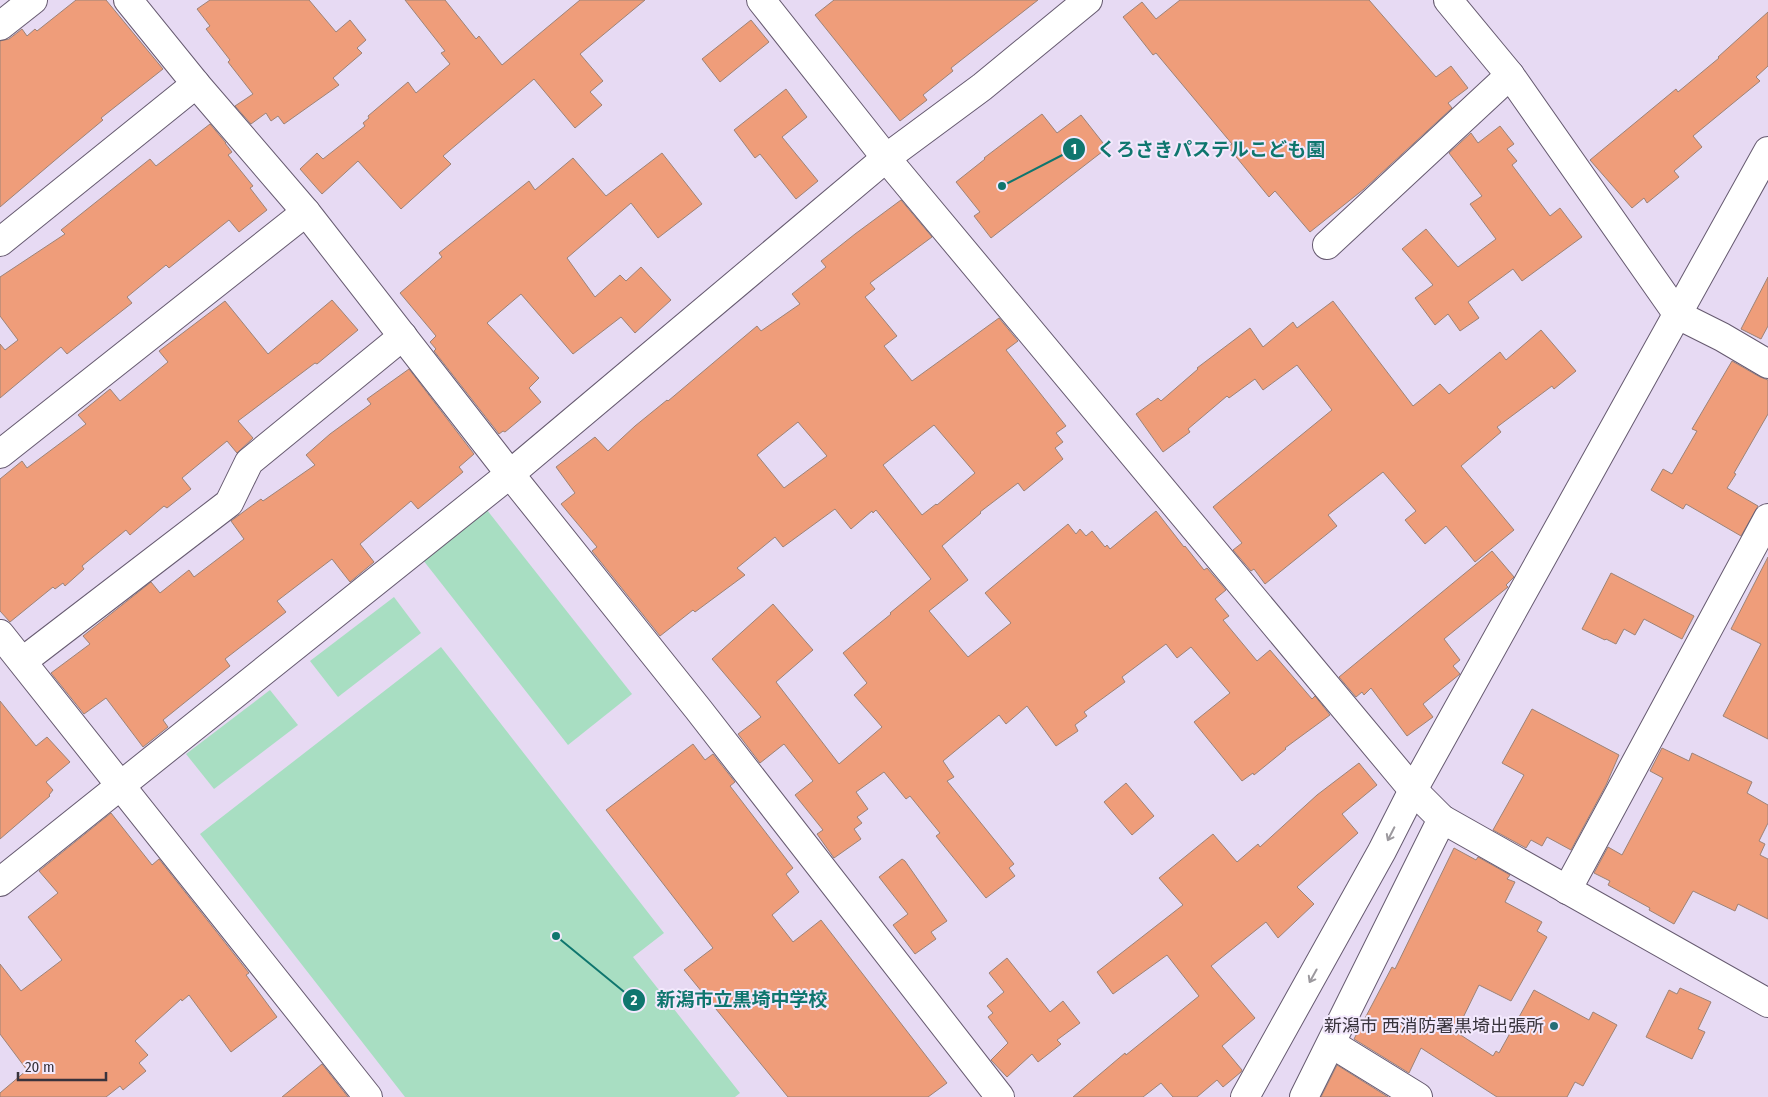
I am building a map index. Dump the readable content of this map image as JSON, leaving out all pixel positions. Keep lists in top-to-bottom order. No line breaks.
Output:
{"places":["くろさきパステルこども園","新潟市立黒埼中学校","新潟市 西消防署黒埼出張所"],"scale_bar":"20 m"}
